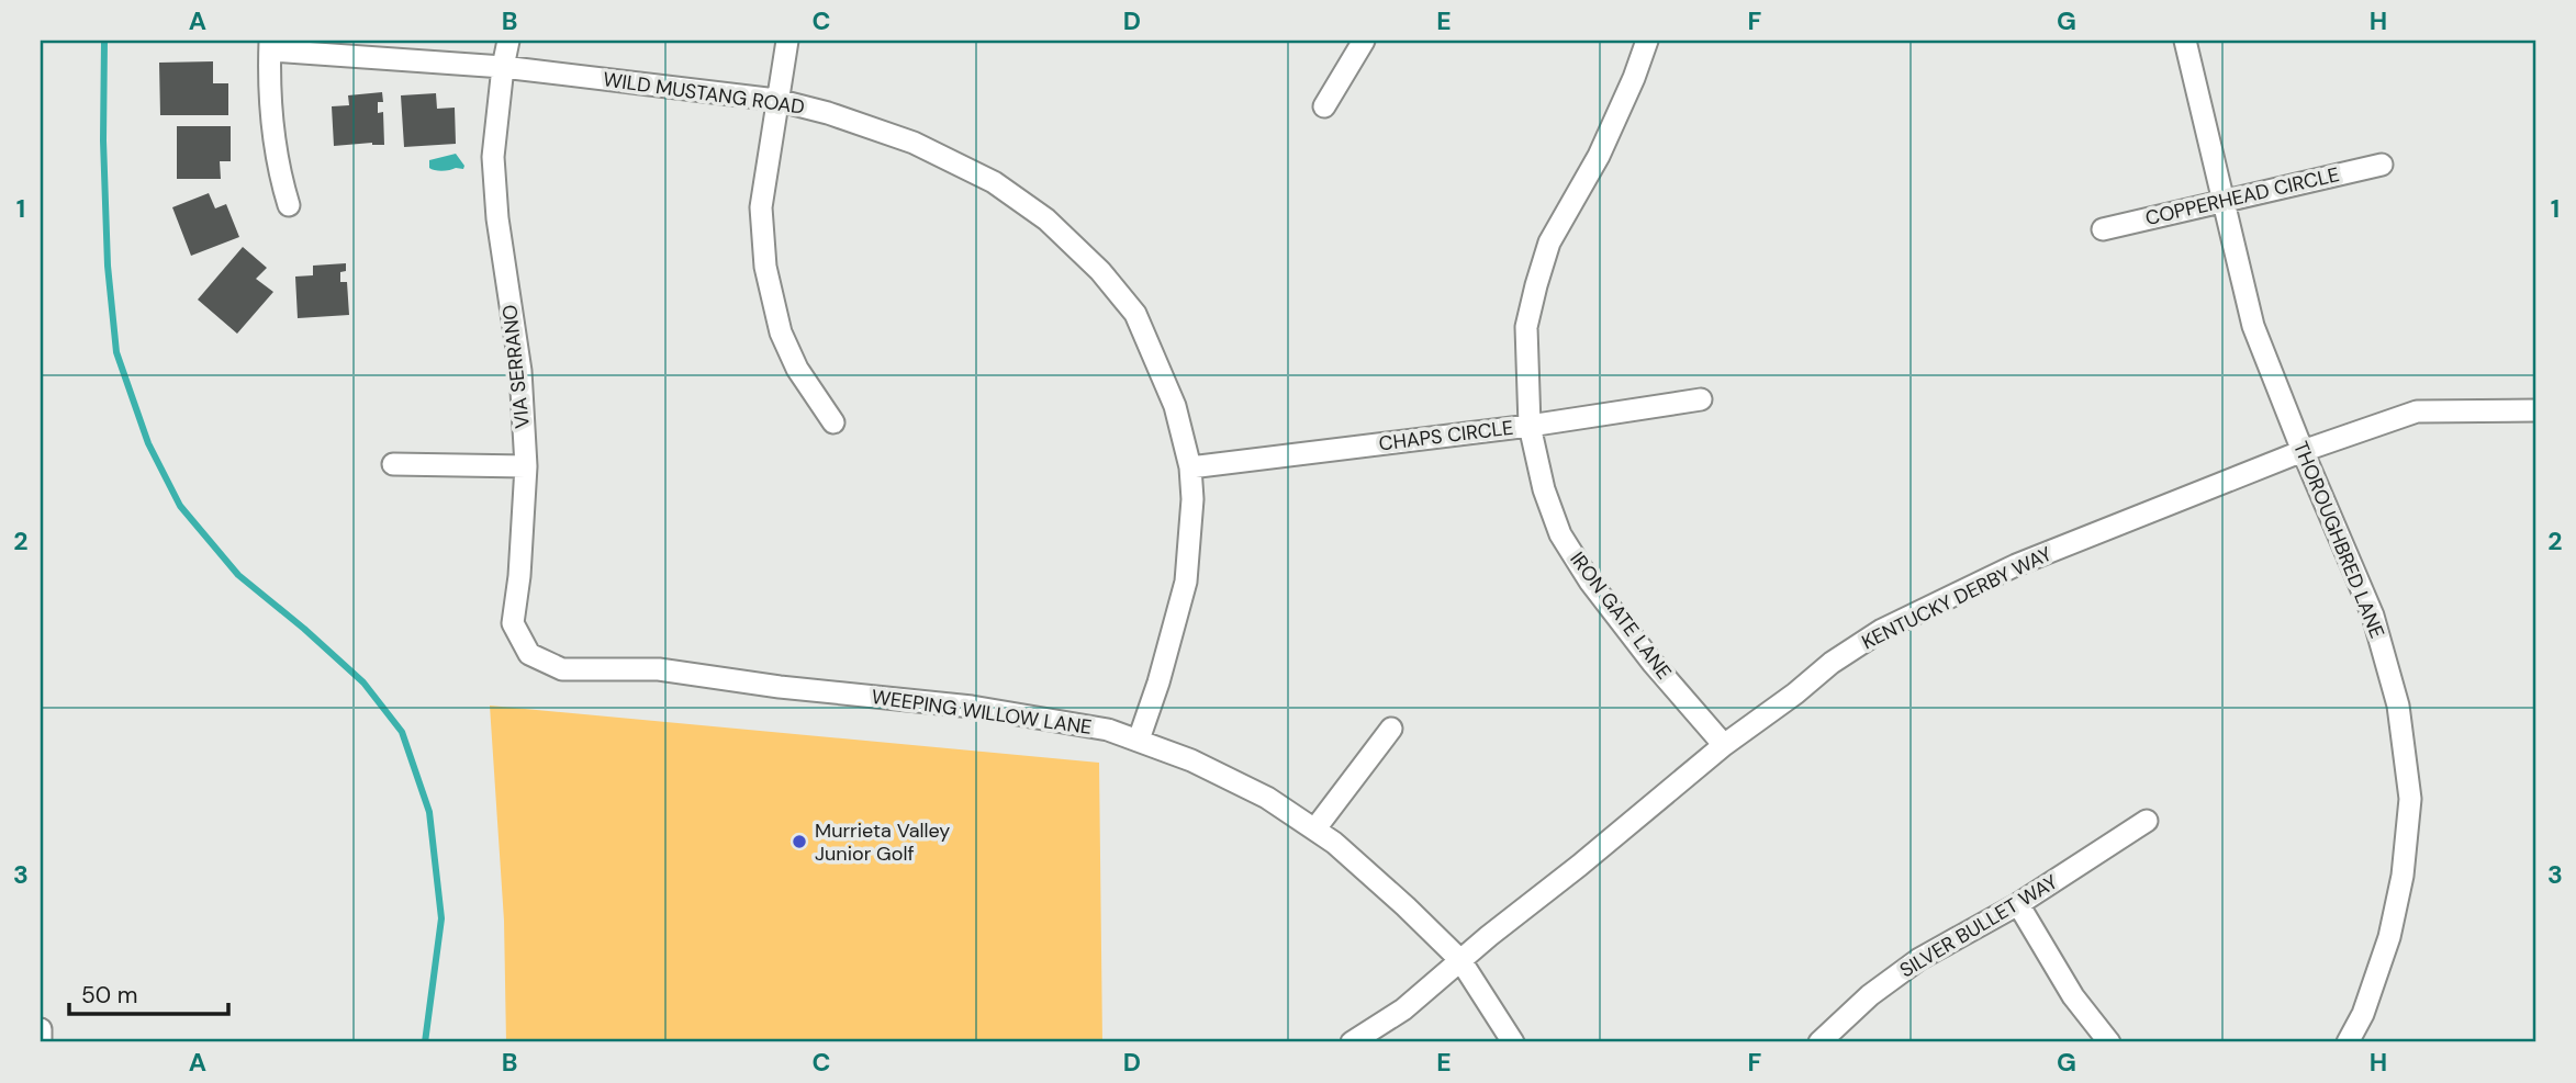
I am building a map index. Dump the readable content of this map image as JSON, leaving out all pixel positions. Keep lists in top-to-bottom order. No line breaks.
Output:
{"streets":{"street":["WILD MUSTANG ROAD","COPPERHEAD CIRCLE","VIA SERRANO","CHAPS CIRCLE","THOROUGHBRED LANE","KENTUCKY DERBY WAY","IRON GATE LANE","WEEPING WILLOW LANE","SILVER BULLET WAY"]},"crossings":[["WILD MUSTANG ROAD","VIA SERRANO"],["WILD MUSTANG ROAD","CHAPS CIRCLE"],["WILD MUSTANG ROAD","WEEPING WILLOW LANE"],["COPPERHEAD CIRCLE","THOROUGHBRED LANE"],["VIA SERRANO","WEEPING WILLOW LANE"],["CHAPS CIRCLE","IRON GATE LANE"],["THOROUGHBRED LANE","KENTUCKY DERBY WAY"],["KENTUCKY DERBY WAY","IRON GATE LANE"],["KENTUCKY DERBY WAY","WEEPING WILLOW LANE"]],"places":["Murrieta Valley Junior Golf"],"scale_bar":"50 m","grid":{"columns":["A","B","C","D","E","F","G","H"],"rows":["1","2","3"]}}
